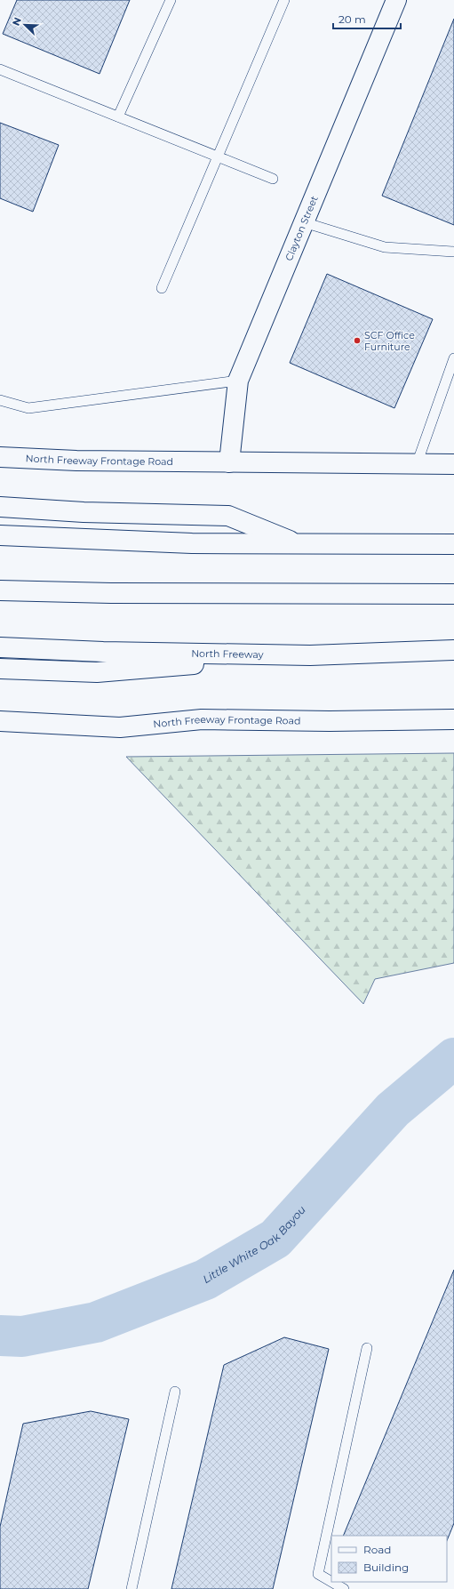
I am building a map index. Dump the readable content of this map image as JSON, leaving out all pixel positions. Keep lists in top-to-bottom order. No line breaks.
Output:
{"streets":{"main road":["Clayton Street","North Freeway Frontage Road","North Freeway"]},"crossings":[["Clayton Street","North Freeway Frontage Road"]],"water":["Little White Oak Bayou"],"places":["SCF Office Furniture"],"legend":["Road","Building"],"scale_bar":"20 m","north":"top left"}
